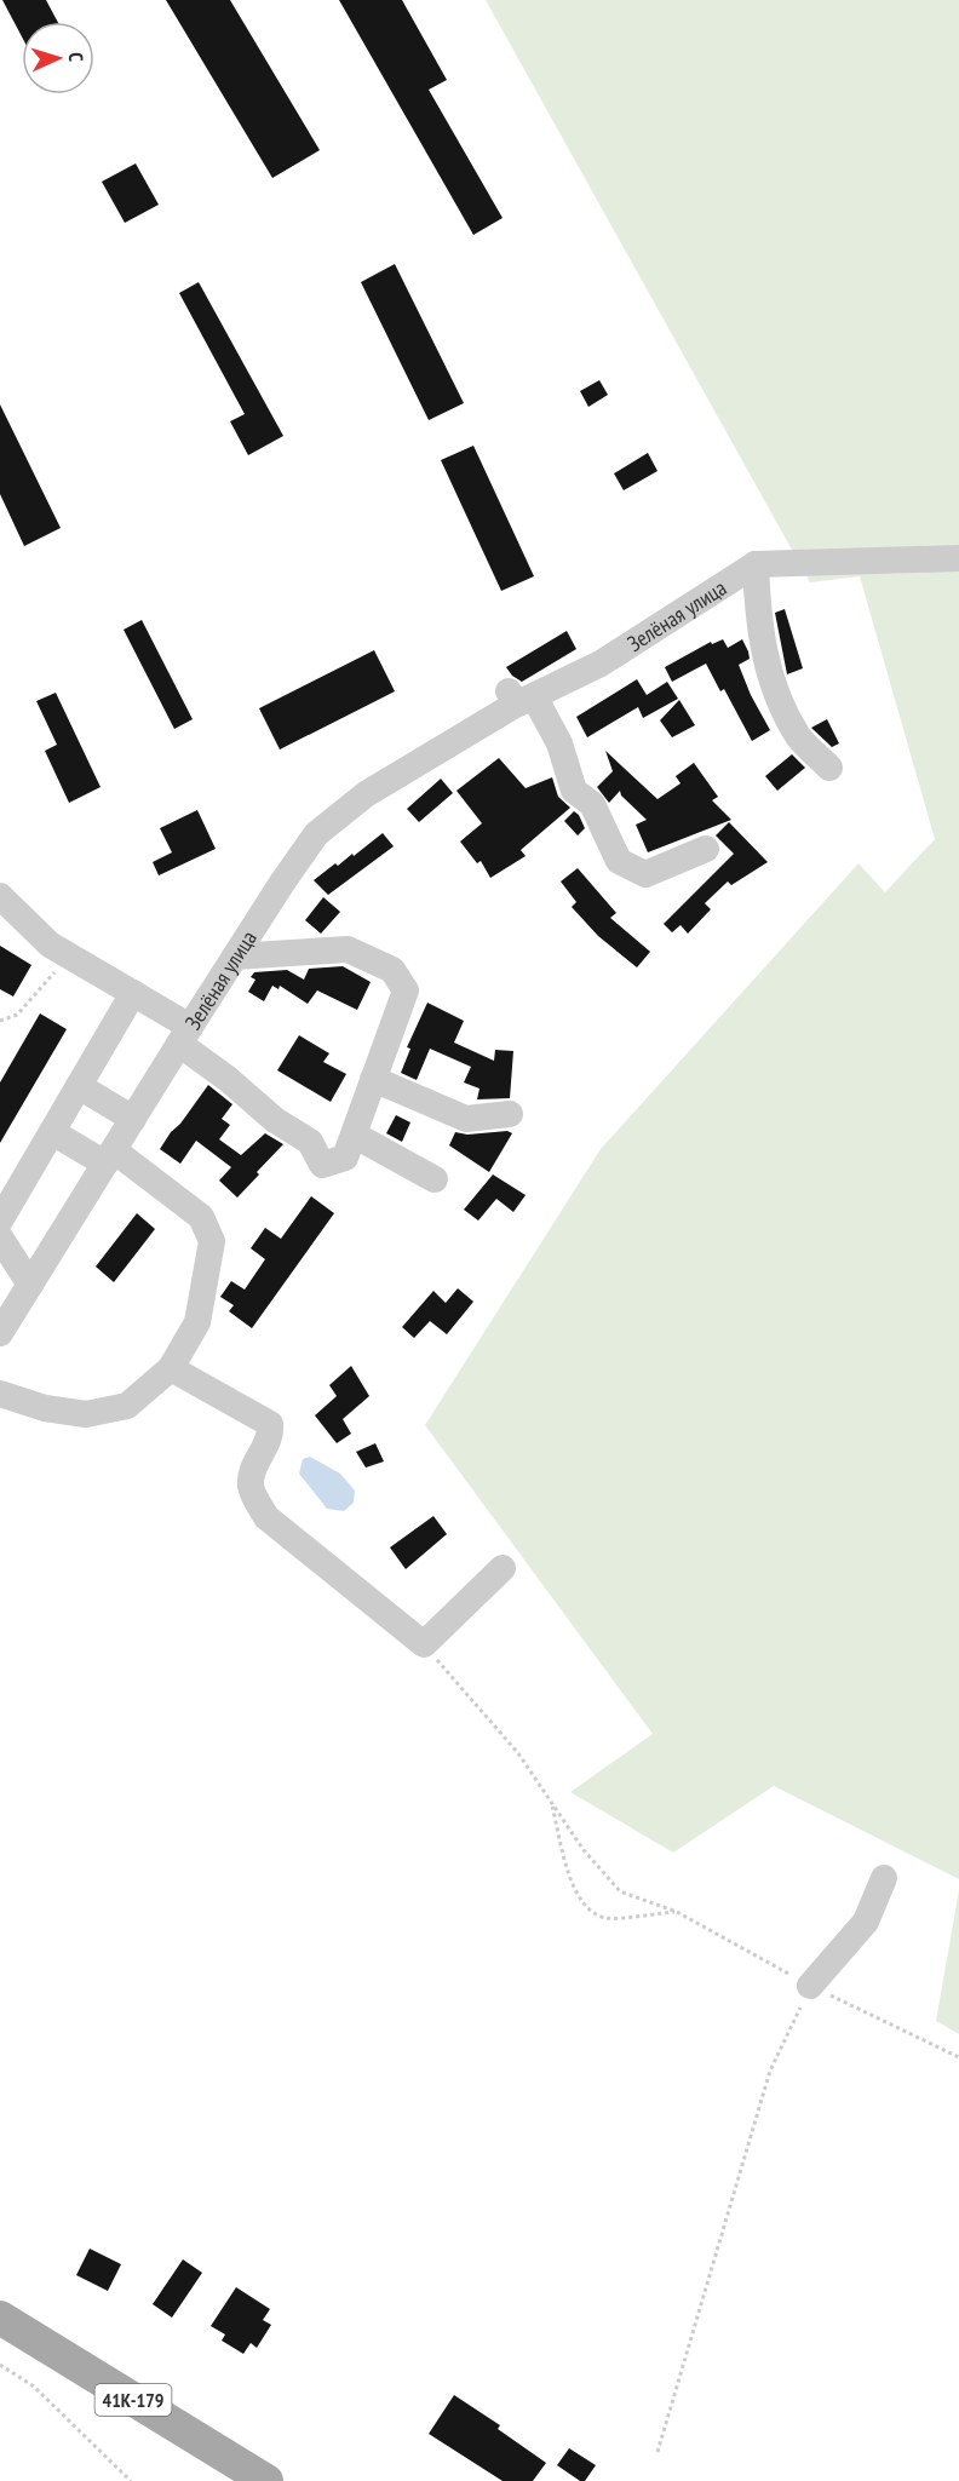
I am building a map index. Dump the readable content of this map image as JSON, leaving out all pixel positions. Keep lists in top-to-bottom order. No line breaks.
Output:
{"streets":{"main road":["41К-179"],"street":["Зелёная улица"]},"north":"right"}
